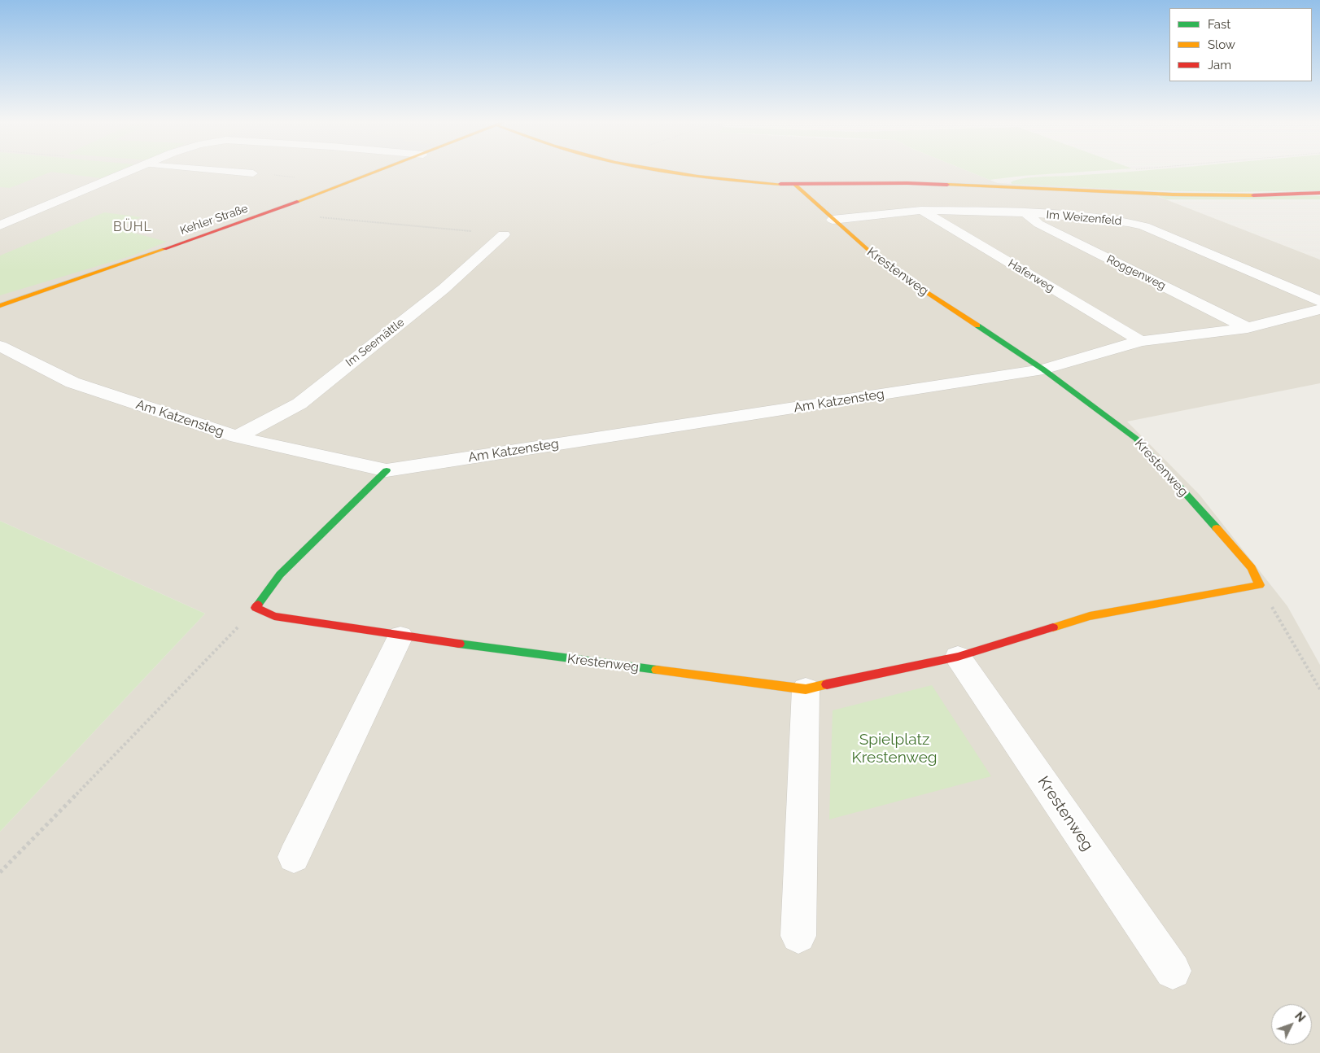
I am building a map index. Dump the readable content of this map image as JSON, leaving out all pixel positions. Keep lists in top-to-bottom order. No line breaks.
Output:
{"streets":{"street":["Im Weizenfeld","Kehler Straße","Krestenweg","Roggenweg","Haferweg","Im Seemättle","Am Katzensteg"]},"crossings":[["Im Weizenfeld","Krestenweg"],["Im Weizenfeld","Roggenweg"],["Im Weizenfeld","Haferweg"],["Krestenweg","Am Katzensteg"],["Im Seemättle","Am Katzensteg"]],"districts":["BÜHL"],"parks":["Spielplatz Krestenweg"],"legend":["Fast","Slow","Jam"],"north":"top right"}
